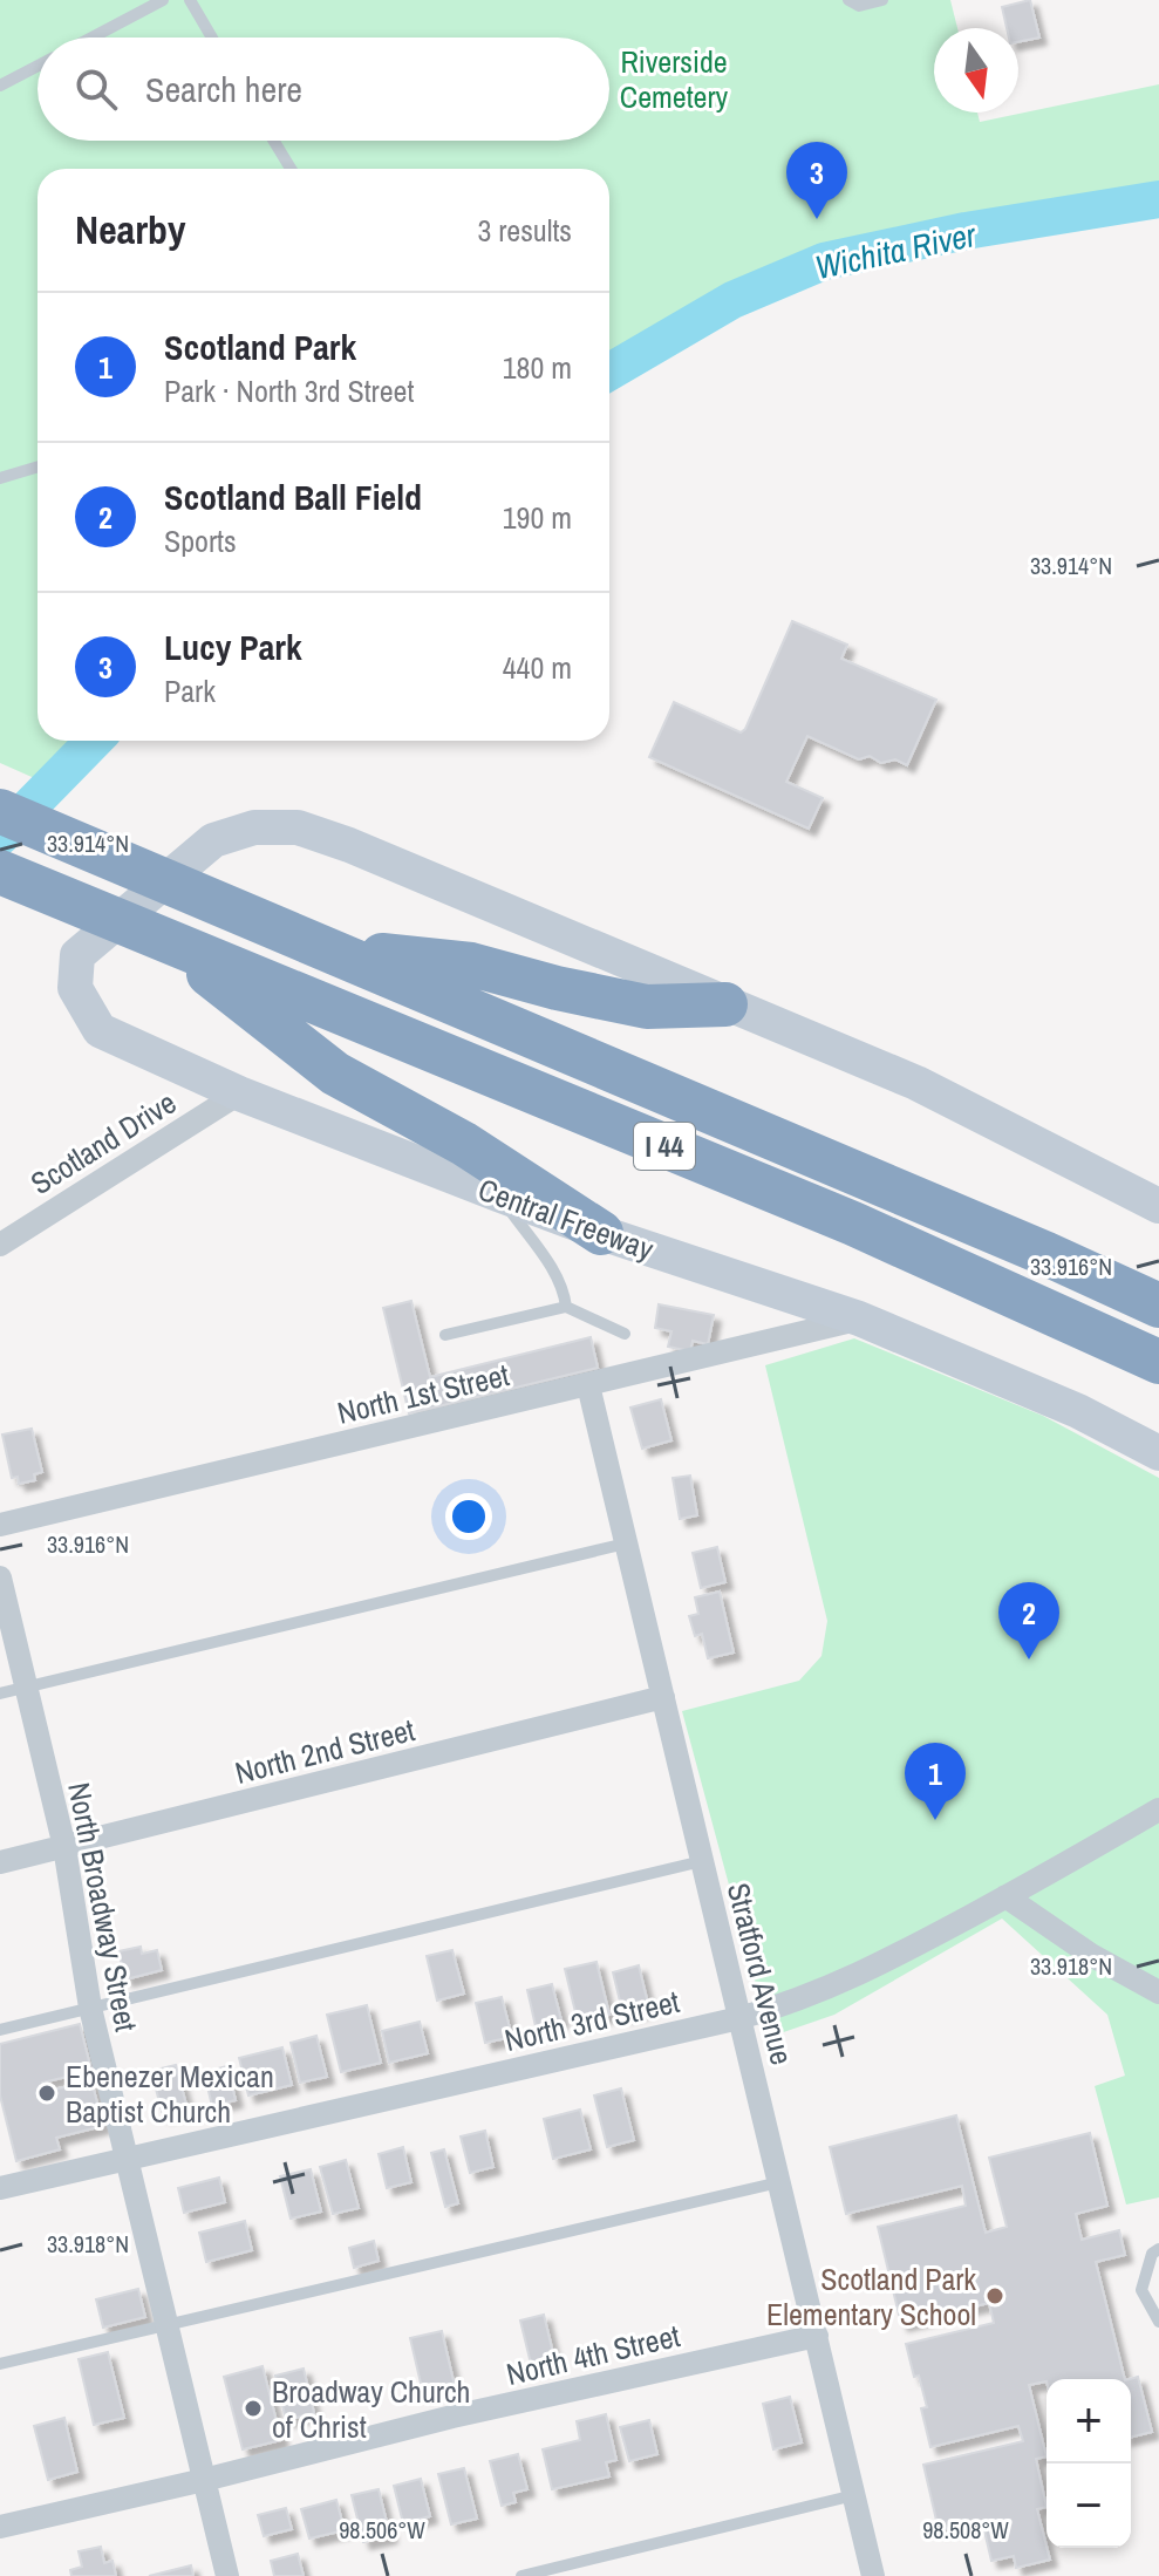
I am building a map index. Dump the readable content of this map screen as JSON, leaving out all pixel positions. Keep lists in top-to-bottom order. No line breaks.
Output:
{"streets":{"highway":["I 44"],"main road":["Central Freeway"],"street":["Scotland Drive","North 1st Street","North 2nd Street","North Broadway Street","Stratford Avenue","North 3rd Street","North 4th Street"]},"crossings":[["Scotland Drive","Central Freeway"],["Central Freeway","North 1st Street"],["North 1st Street","Stratford Avenue"],["North 2nd Street","North Broadway Street"],["North 2nd Street","Stratford Avenue"],["North Broadway Street","North 3rd Street"],["North Broadway Street","North 4th Street"],["Stratford Avenue","North 3rd Street"],["Stratford Avenue","North 4th Street"]],"water":["Wichita River"],"parks":["Riverside Cemetery"],"places":["Ebenezer Mexican Baptist Church","Scotland Park Elementary School","Broadway Church of Christ"],"north":"bottom","page":{"search":"Search here","pins":["3","2","1"],"heading":["Nearby","3 results"],"list":[{"mark":"1","name":"Scotland Park","note":"Park · North 3rd Street","value":"180 m"},{"mark":"2","name":"Scotland Ball Field","note":"Sports","value":"190 m"},{"mark":"3","name":"Lucy Park","note":"Park","value":"440 m"}],"map_buttons":["+","−"]},"coordinates":["33.914°N","33.916°N","33.918°N","98.506°W","98.508°W"]}
